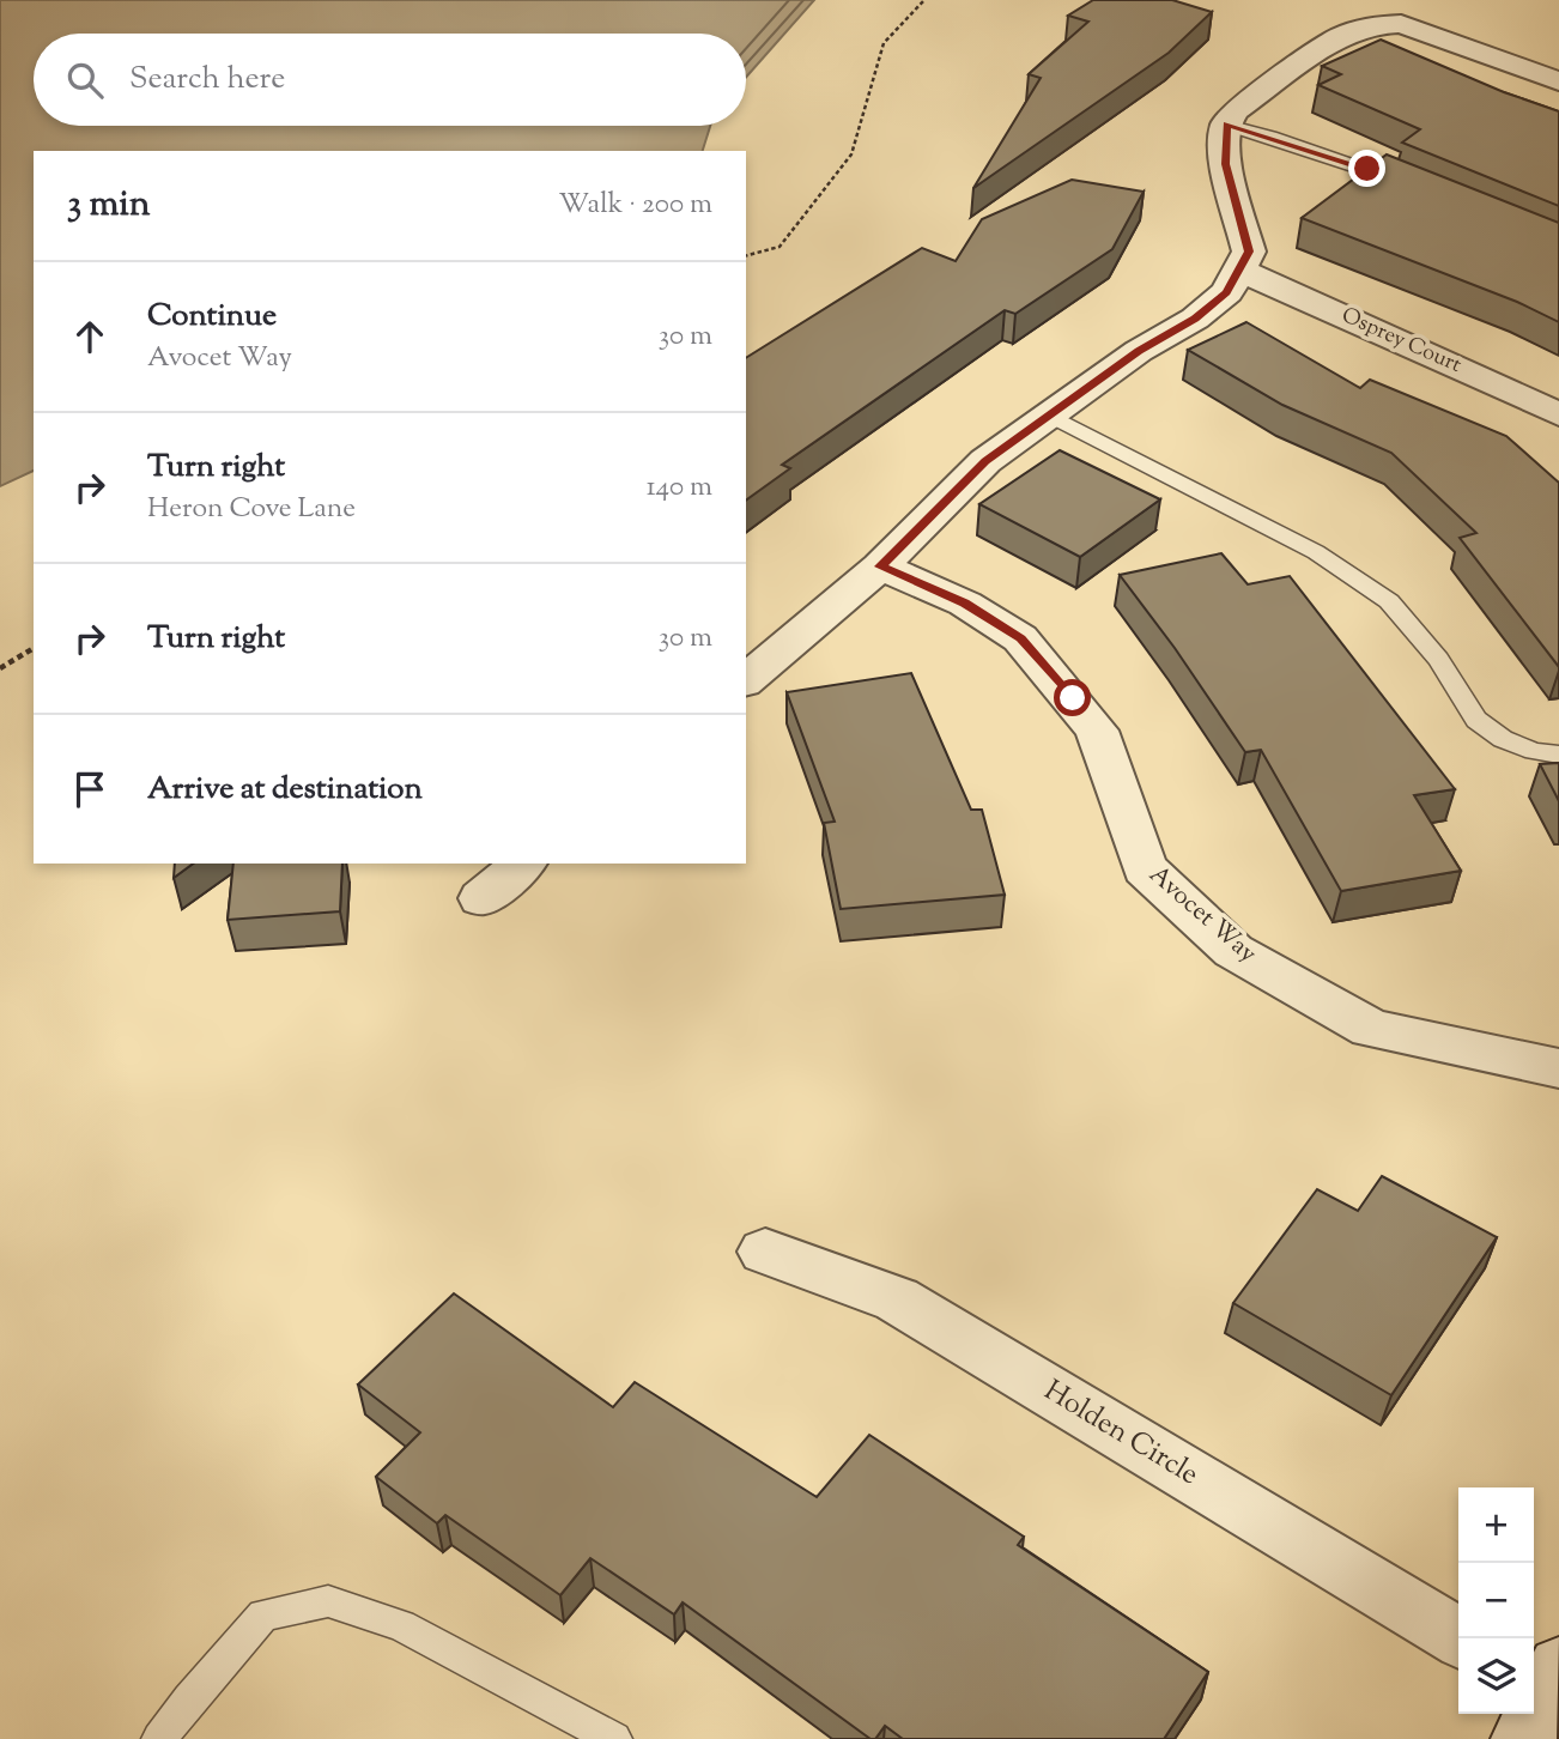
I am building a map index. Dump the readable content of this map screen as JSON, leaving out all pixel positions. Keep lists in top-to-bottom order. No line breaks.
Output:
{"streets":{"street":["Osprey Court","Avocet Way","Holden Circle"]},"page":{"search":"Search here","heading":["3 min","Walk · 200 m"],"list":[["Continue","Avocet Way","30 m"],["Turn right","Heron Cove Lane","140 m"],["Turn right","30 m"],"Arrive at destination"],"map_buttons":["+","−"]}}
